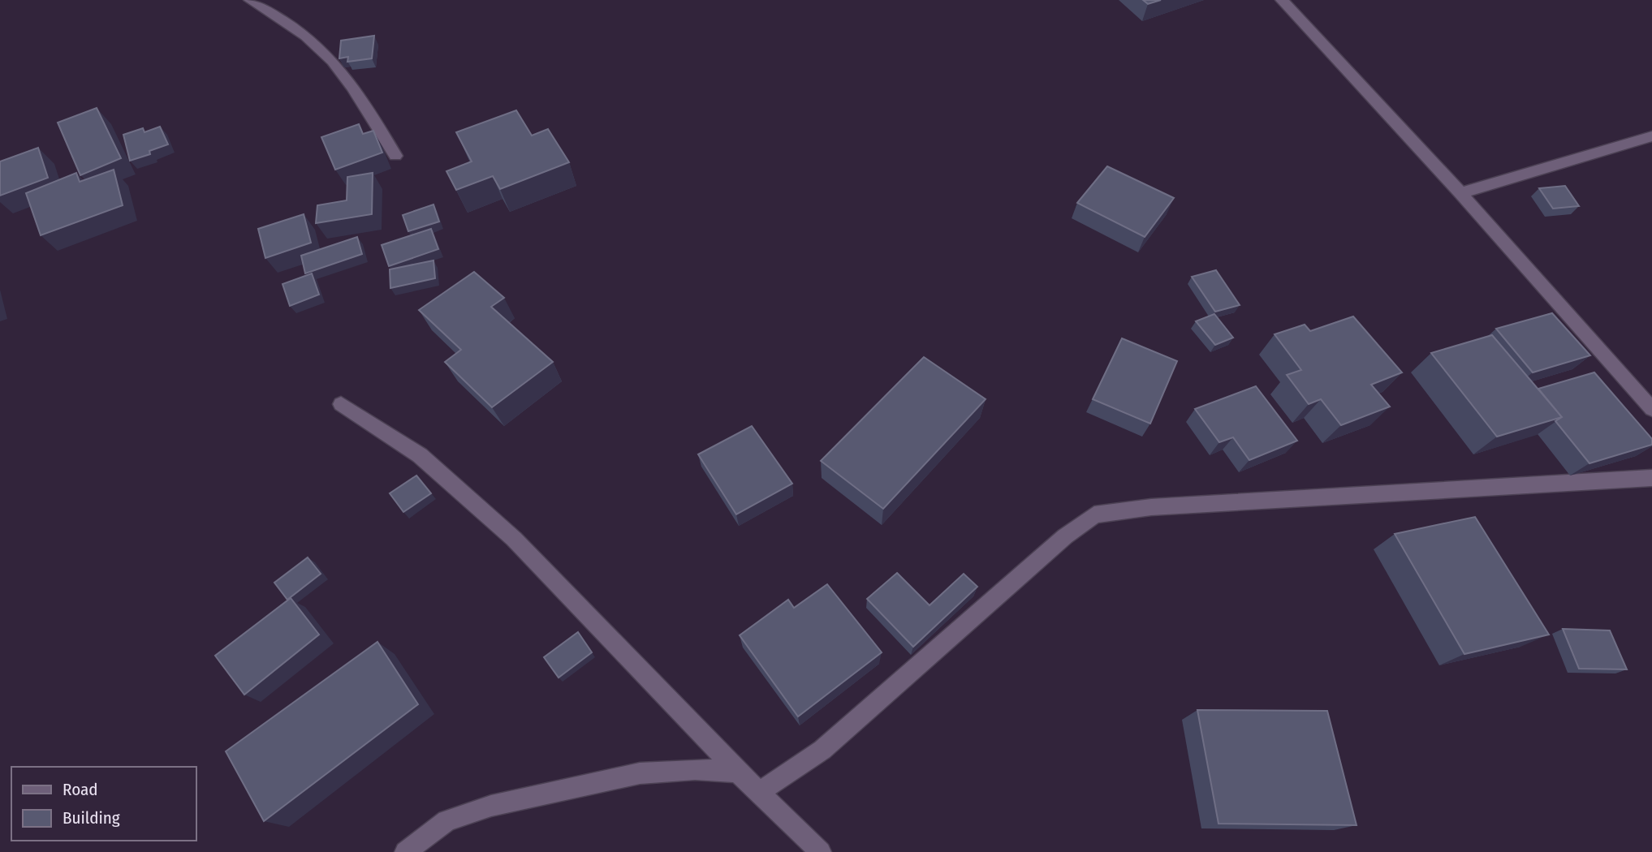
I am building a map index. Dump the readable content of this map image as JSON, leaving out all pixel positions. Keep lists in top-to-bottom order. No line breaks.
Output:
{"legend":["Road","Building"]}
